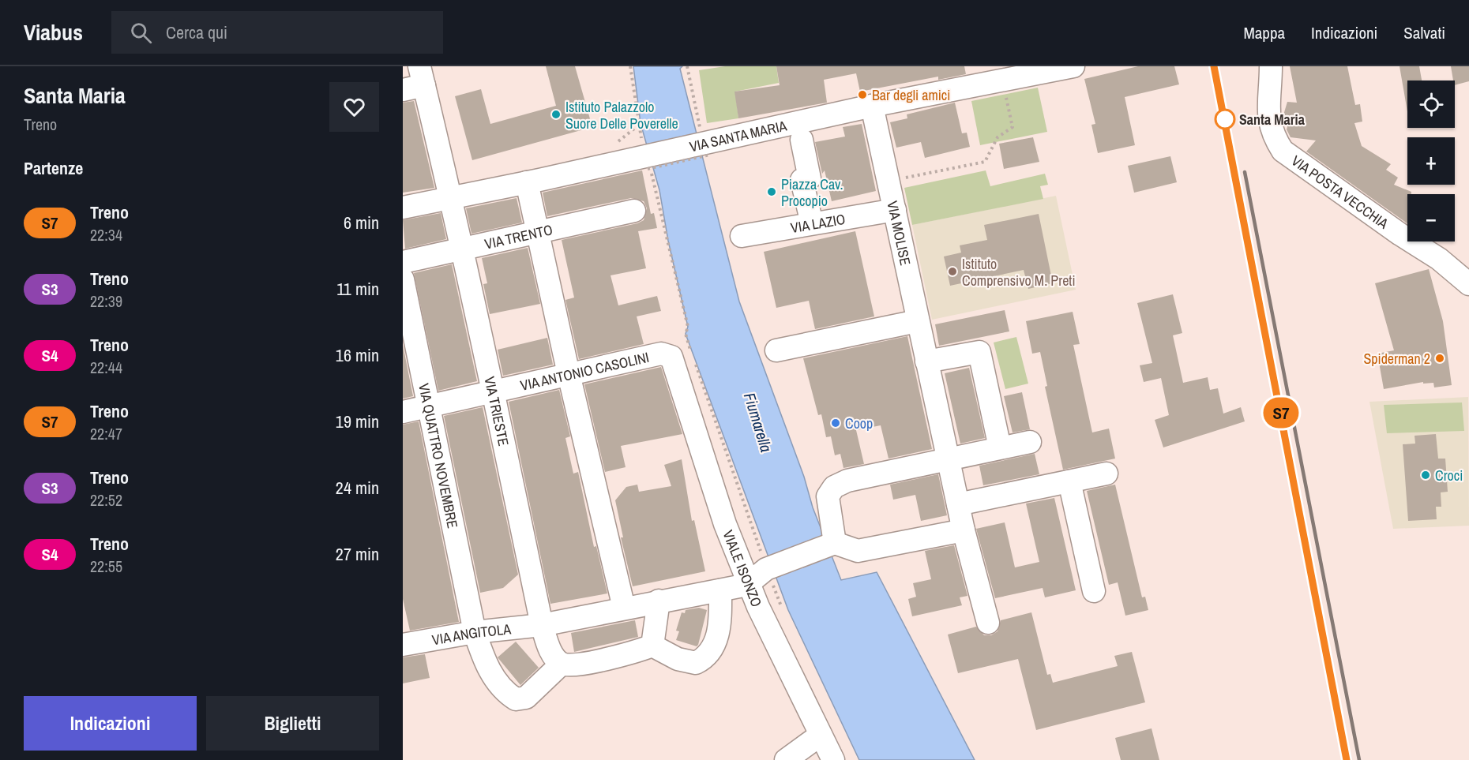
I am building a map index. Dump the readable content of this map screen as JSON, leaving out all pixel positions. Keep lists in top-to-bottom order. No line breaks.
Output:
{"streets":{"street":["VIA SANTA MARIA","VIA POSTA VECCHIA","VIA LAZIO","VIA MOLISE","VIA TRENTO","VIA ANTONIO CASOLINI","VIA TRIESTE","VIA QUATTRO NOVEMBRE","VIALE ISONZO","VIA ANGITOLA"]},"crossings":[["VIA SANTA MARIA","VIA MOLISE"],["VIA SANTA MARIA","VIA TRIESTE"],["VIA LAZIO","VIA MOLISE"],["VIA TRENTO","VIA TRIESTE"],["VIA ANTONIO CASOLINI","VIA TRIESTE"],["VIA ANTONIO CASOLINI","VIA QUATTRO NOVEMBRE"],["VIA ANTONIO CASOLINI","VIALE ISONZO"],["VIA TRIESTE","VIA QUATTRO NOVEMBRE"],["VIA TRIESTE","VIA ANGITOLA"],["VIA QUATTRO NOVEMBRE","VIA ANGITOLA"],["VIALE ISONZO","VIA ANGITOLA"]],"water":["Fiumarella"],"places":["Bar degli amici","Istituto Palazzolo Suore Delle Poverelle","Santa Maria","Piazza Cav. Procopio","Istituto Comprensivo M. Preti","Spiderman 2","Coop","Croci"],"page":{"header":"Viabus","search":"Cerca qui","nav":["Mappa","Indicazioni","Salvati"],"heading":[["Santa Maria","Treno"],"Partenze"],"on_map":"S7","map_buttons":["+","−"],"list":[{"mark":"S7","name":"Treno","note":"22:34","value":"6 min"},{"mark":"S3","name":"Treno","note":"22:39","value":"11 min"},{"mark":"S4","name":"Treno","note":"22:44","value":"16 min"},{"mark":"S7","name":"Treno","note":"22:47","value":"19 min"},{"mark":"S3","name":"Treno","note":"22:52","value":"24 min"},{"mark":"S4","name":"Treno","note":"22:55","value":"27 min"}],"buttons":["Indicazioni","Biglietti"]}}
